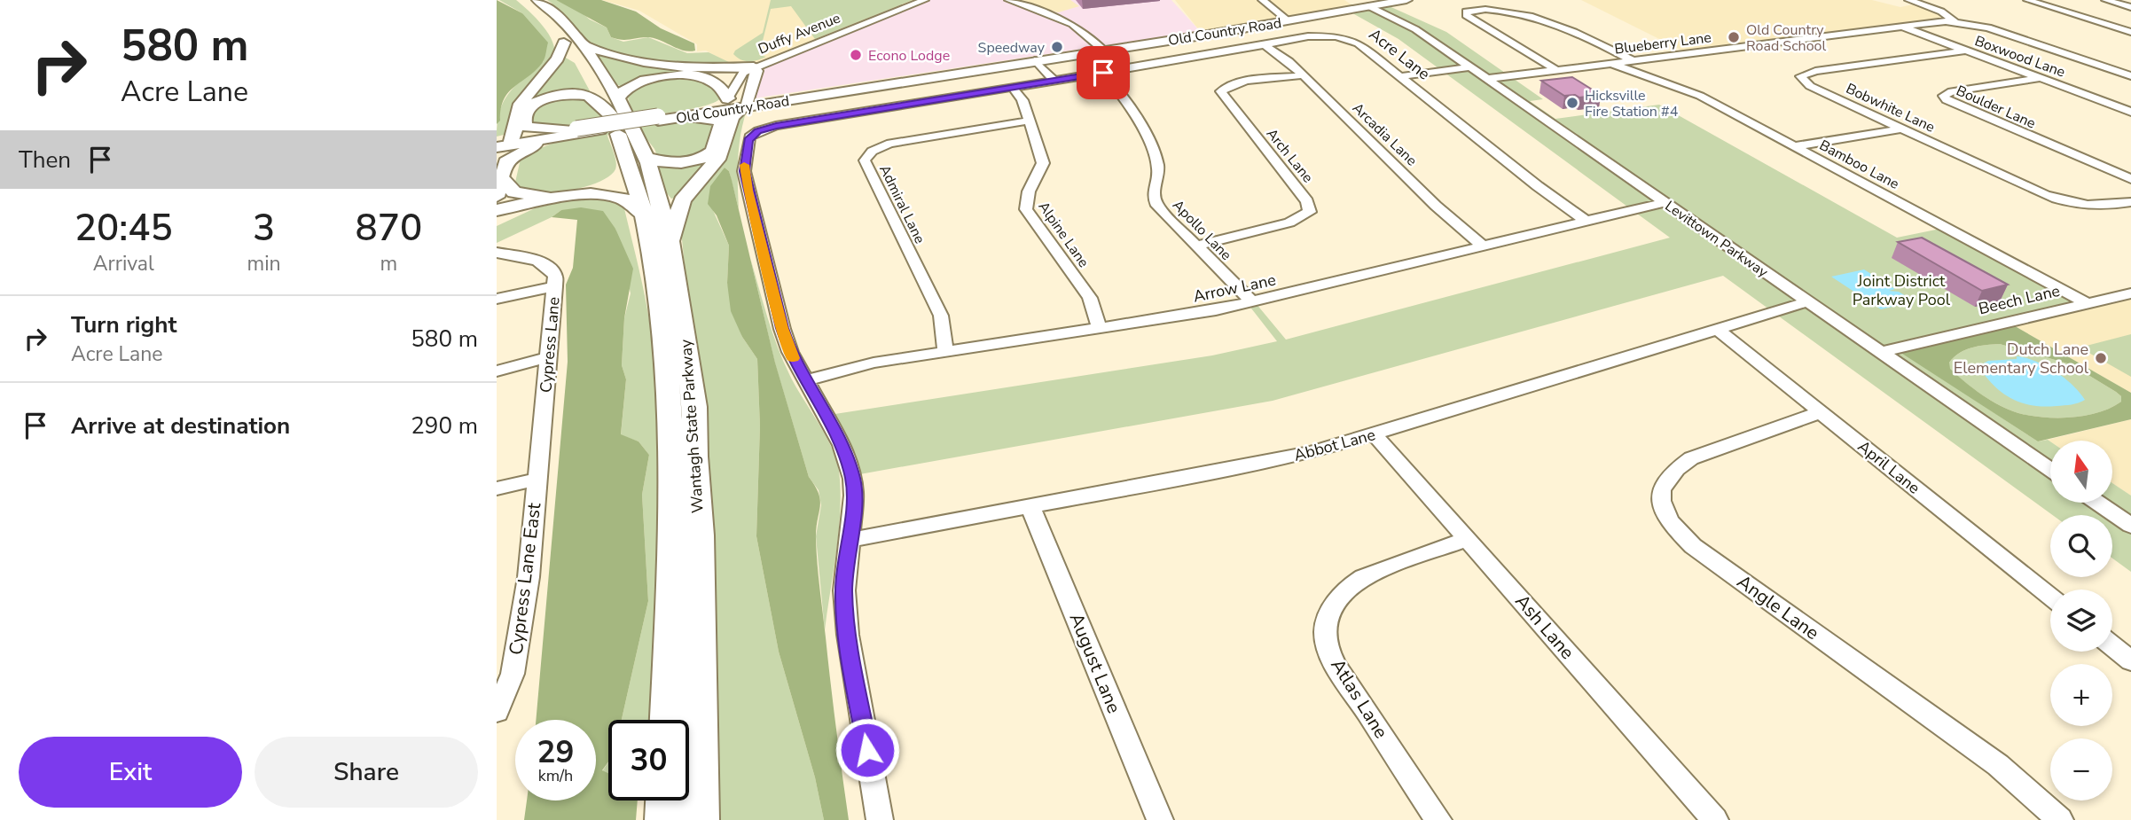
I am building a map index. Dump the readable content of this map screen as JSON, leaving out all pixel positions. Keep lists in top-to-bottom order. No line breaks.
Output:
{"streets":{"highway":["Wantagh State Parkway"],"main road":["Old Country Road","Duffy Avenue"],"street":["Blueberry Lane","Acre Lane","Boxwood Lane","Boulder Lane","Bobwhite Lane","Arcadia Lane","Arch Lane","Bamboo Lane","Admiral Lane","Apollo Lane","Alpine Lane","Levittown Parkway","Arrow Lane","Beech Lane","Cypress Lane","Abbot Lane","April Lane","Cypress Lane East","Angle Lane","Ash Lane","August Lane","Atlas Lane"]},"crossings":[["Old Country Road","Duffy Avenue"],["Old Country Road","Levittown Parkway"],["Blueberry Lane","Boxwood Lane"],["Blueberry Lane","Bamboo Lane"],["Blueberry Lane","Levittown Parkway"],["Acre Lane","Arcadia Lane"],["Acre Lane","Apollo Lane"],["Acre Lane","Alpine Lane"],["Acre Lane","Arrow Lane"],["Acre Lane","Abbot Lane"],["Boxwood Lane","Boulder Lane"],["Boxwood Lane","Bobwhite Lane"],["Arcadia Lane","Arch Lane"],["Arcadia Lane","Arrow Lane"],["Arch Lane","Apollo Lane"],["Bamboo Lane","Beech Lane"],["Admiral Lane","Alpine Lane"],["Admiral Lane","Arrow Lane"],["Apollo Lane","Arrow Lane"],["Alpine Lane","Arrow Lane"],["Levittown Parkway","Arrow Lane"],["Levittown Parkway","Beech Lane"],["Levittown Parkway","Abbot Lane"],["Cypress Lane","Cypress Lane East"],["Abbot Lane","April Lane"],["Abbot Lane","Ash Lane"],["Abbot Lane","August Lane"],["April Lane","Angle Lane"],["Ash Lane","Atlas Lane"]],"parks":["Joint District Parkway Pool"],"places":["Old Country Road School","Speedway","Econo Lodge","Hicksville Fire Station #4","Dutch Lane Elementary School"],"north":"top","page":{"turn":["580 m","Acre Lane"],"then":"Then","eta":["20:45","Arrival","3","min","870","m"],"list":[{"name":"Turn right","note":"Acre Lane","value":"580 m"},{"name":"Arrive at destination","value":"290 m"}],"map_buttons":["+","−"],"speed":"29 km/h","limit":"30","buttons":["Exit","Share"]}}
